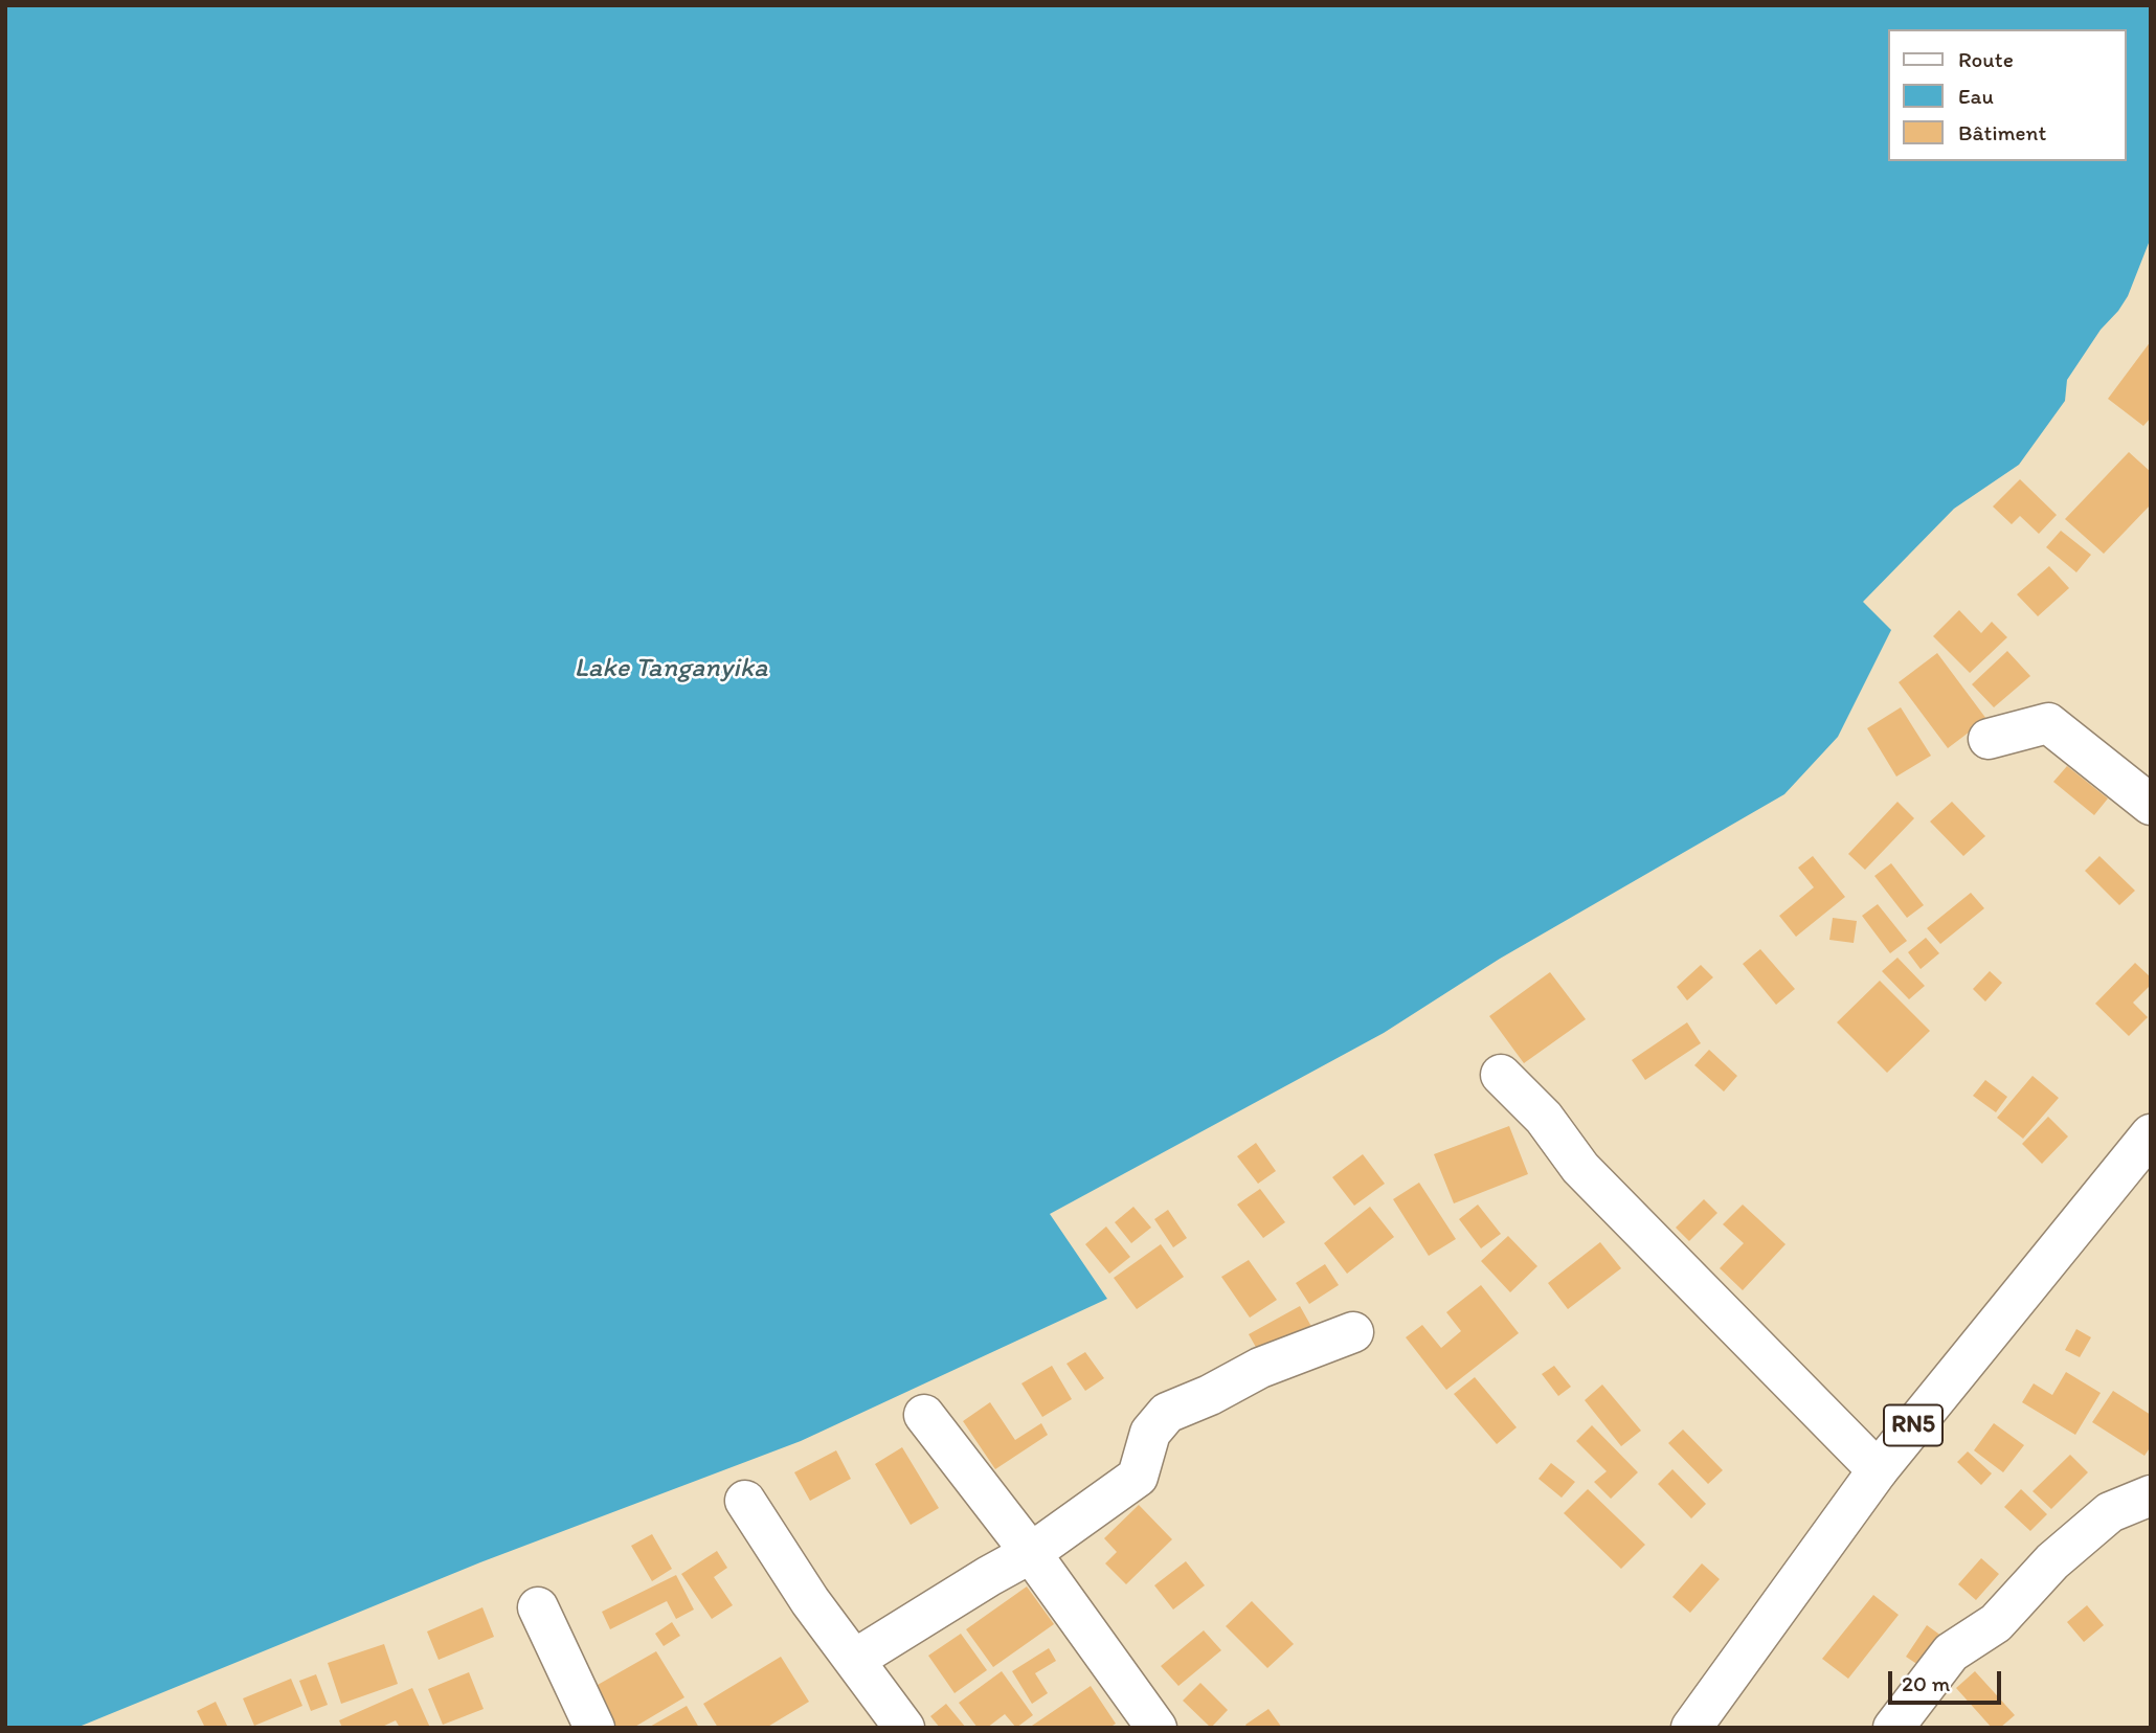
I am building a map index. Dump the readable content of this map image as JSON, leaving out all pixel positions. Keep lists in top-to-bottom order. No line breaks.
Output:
{"streets":{"main road":["RN5"]},"water":["Lake Tanganyika"],"legend":["Route","Eau","Bâtiment"],"scale_bar":"20 m"}
